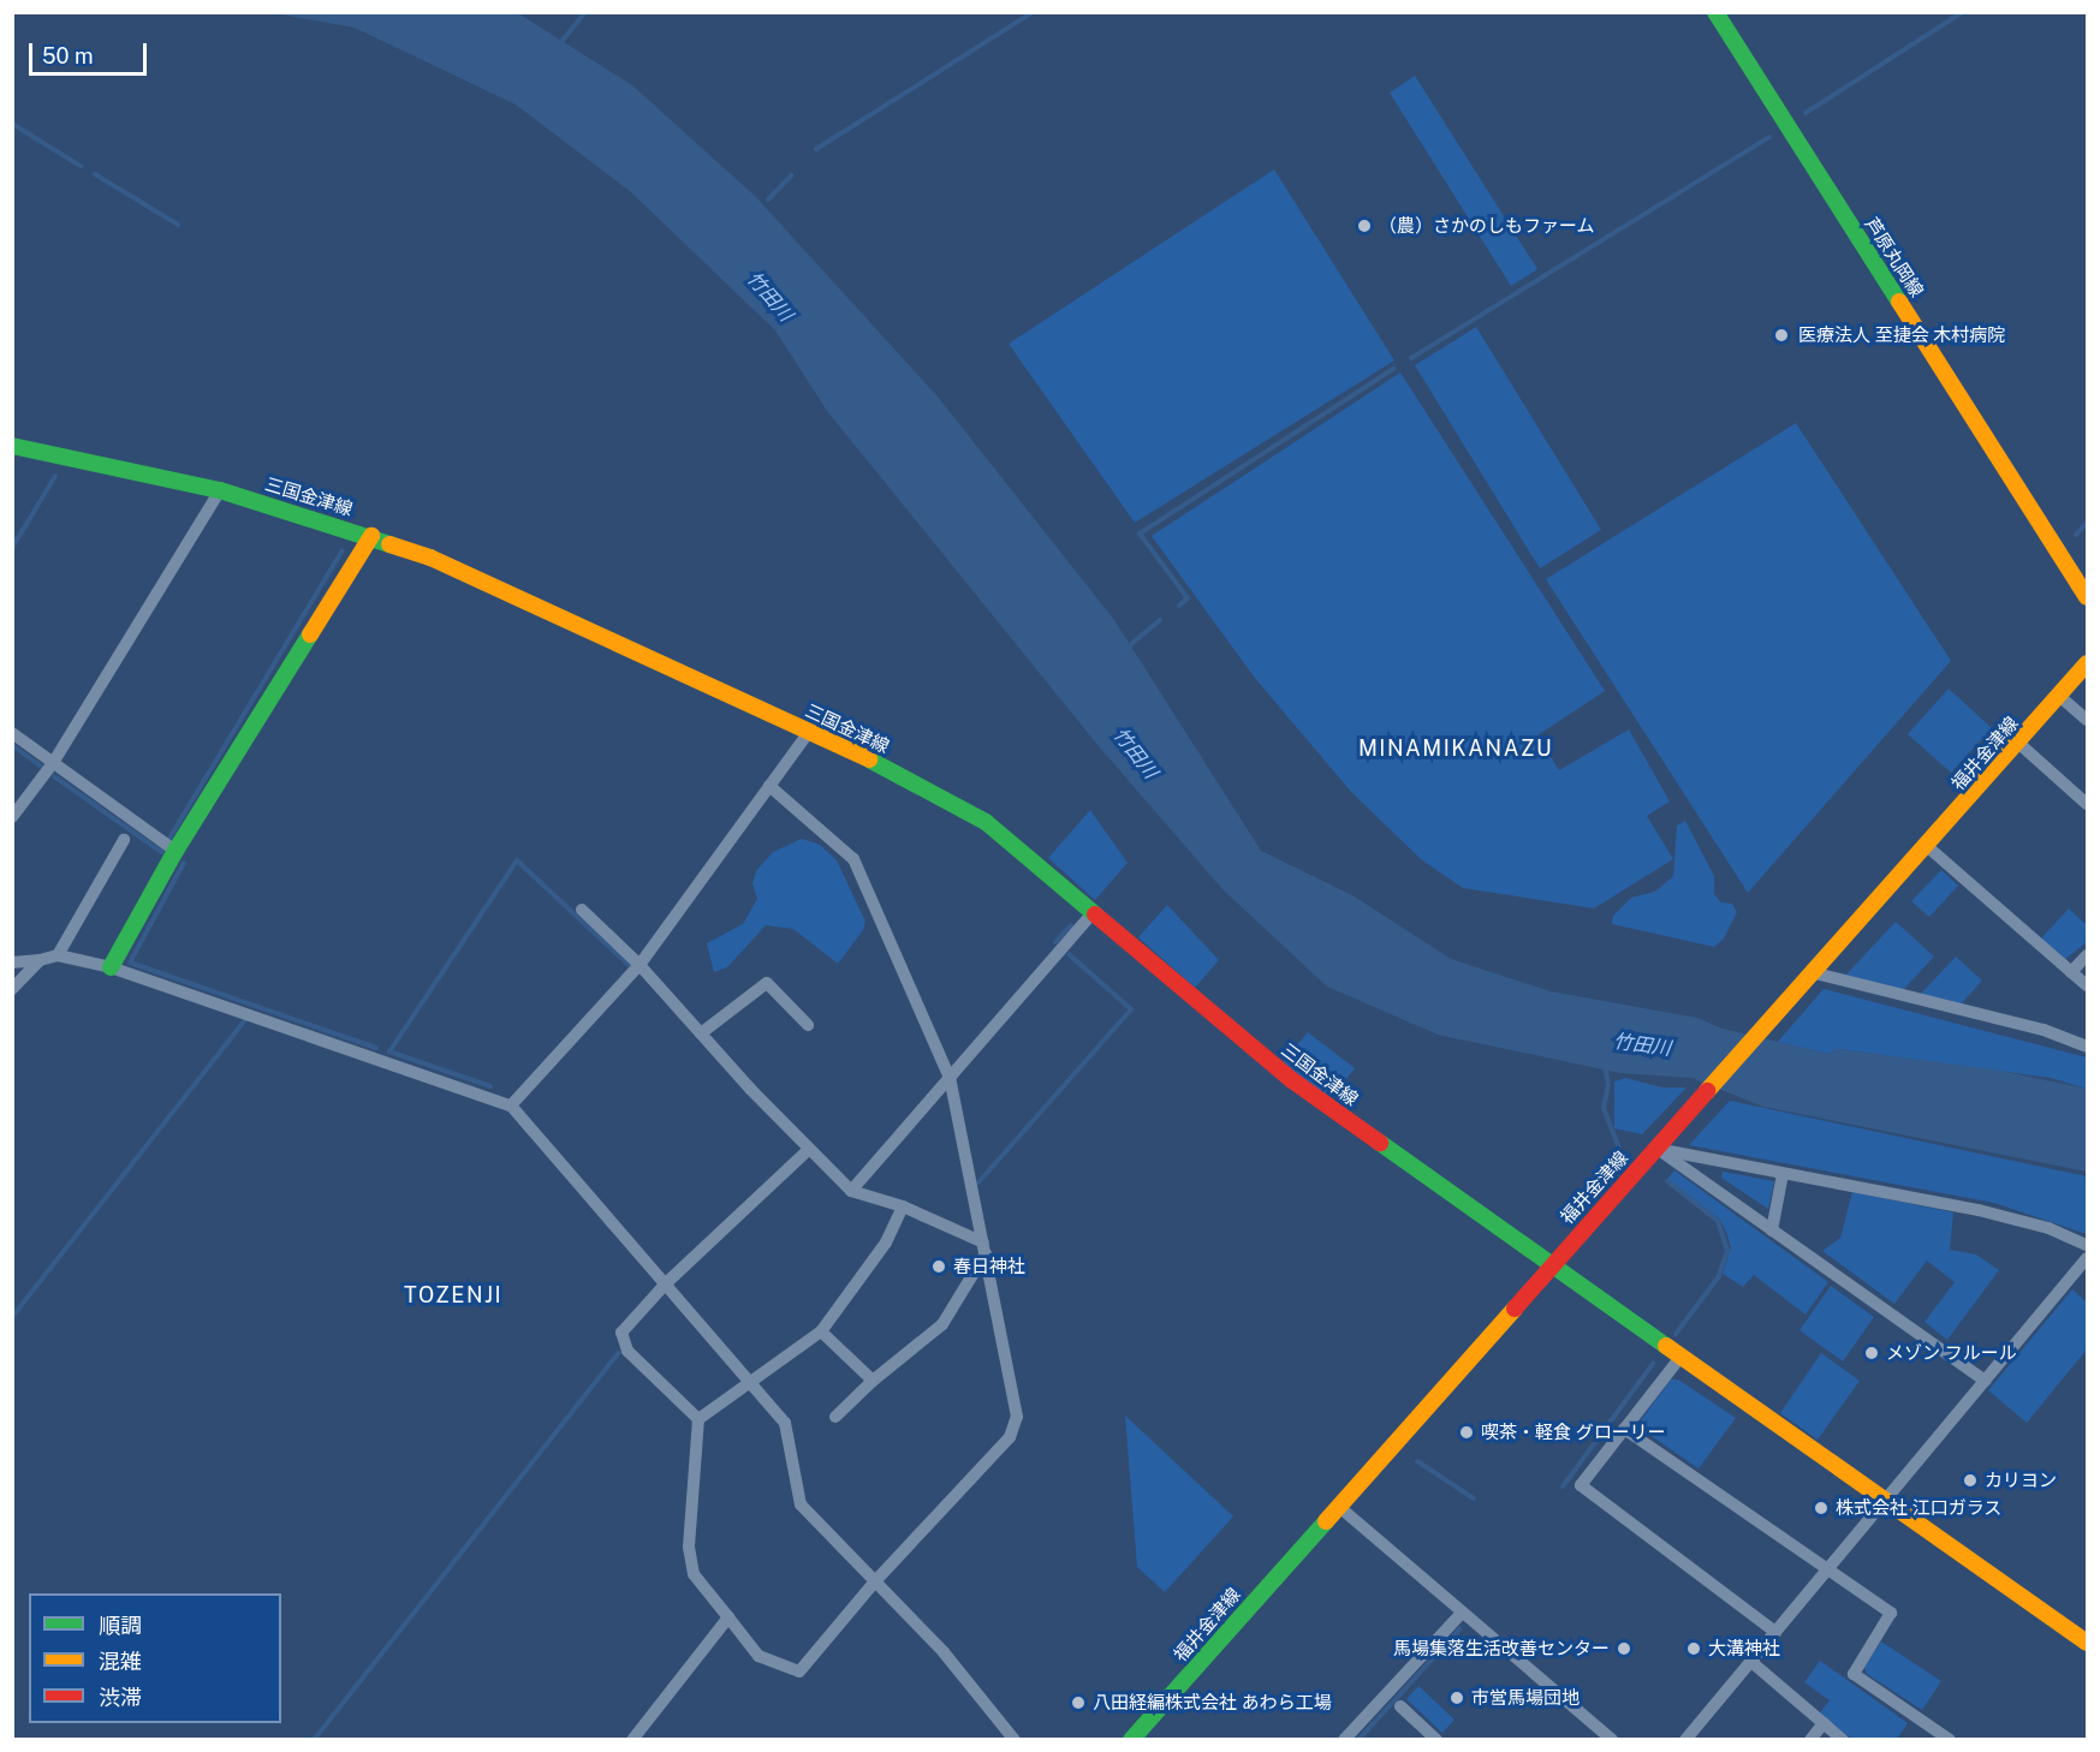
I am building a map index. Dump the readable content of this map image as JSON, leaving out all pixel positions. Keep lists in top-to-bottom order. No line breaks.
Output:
{"streets":{"main road":["芦原丸岡線","三国金津線","福井金津線"]},"crossings":[["三国金津線","福井金津線"]],"districts":["MINAMIKANAZU","TOZENJI"],"water":["竹田川"],"places":["（農）さかのしもファーム","医療法人 至捷会 木村病院","春日神社","メゾン フルール","喫茶・軽食 グローリー","カリヨン","株式会社 江口ガラス","馬場集落生活改善センター","大溝神社","市営馬場団地","八田経編株式会社 あわら工場"],"legend":["順調","混雑","渋滞"],"scale_bar":"50 m"}
